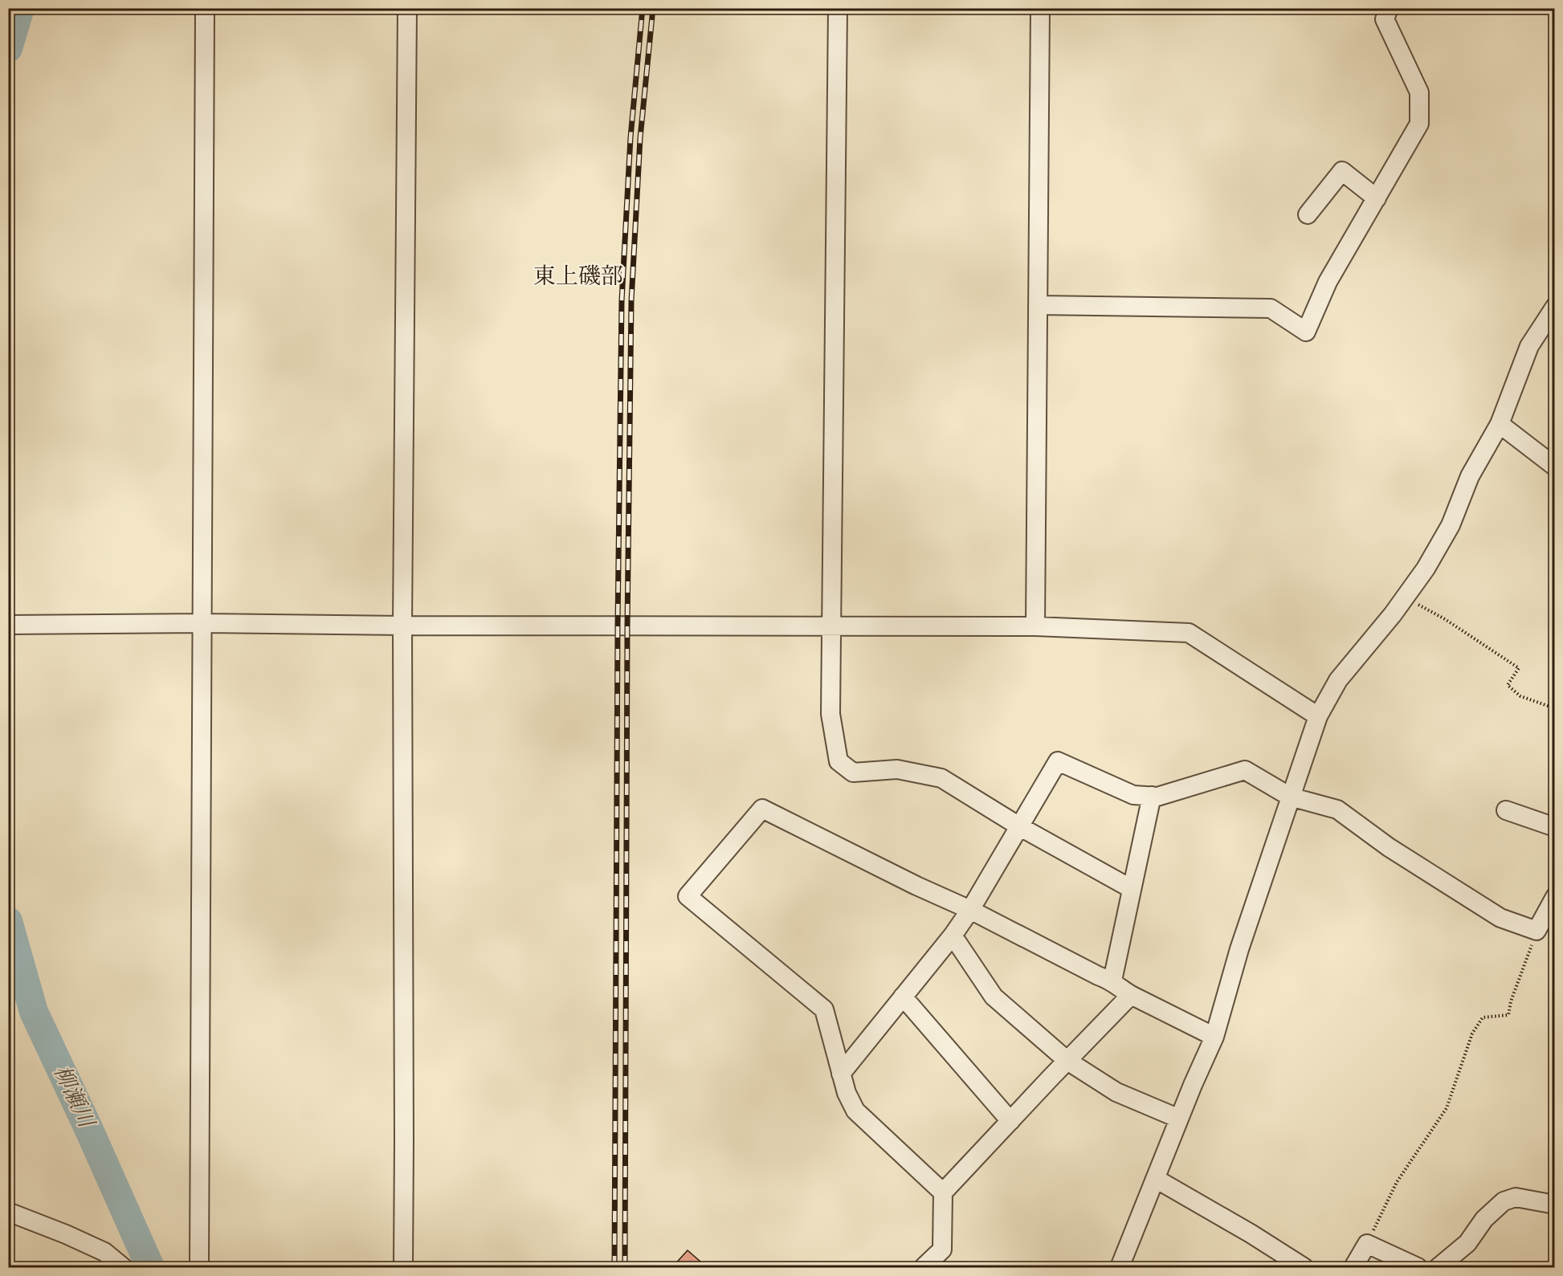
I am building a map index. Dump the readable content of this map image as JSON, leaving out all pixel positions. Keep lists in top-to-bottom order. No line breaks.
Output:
{"districts":["東上磯部"],"water":["柳瀬川"]}
